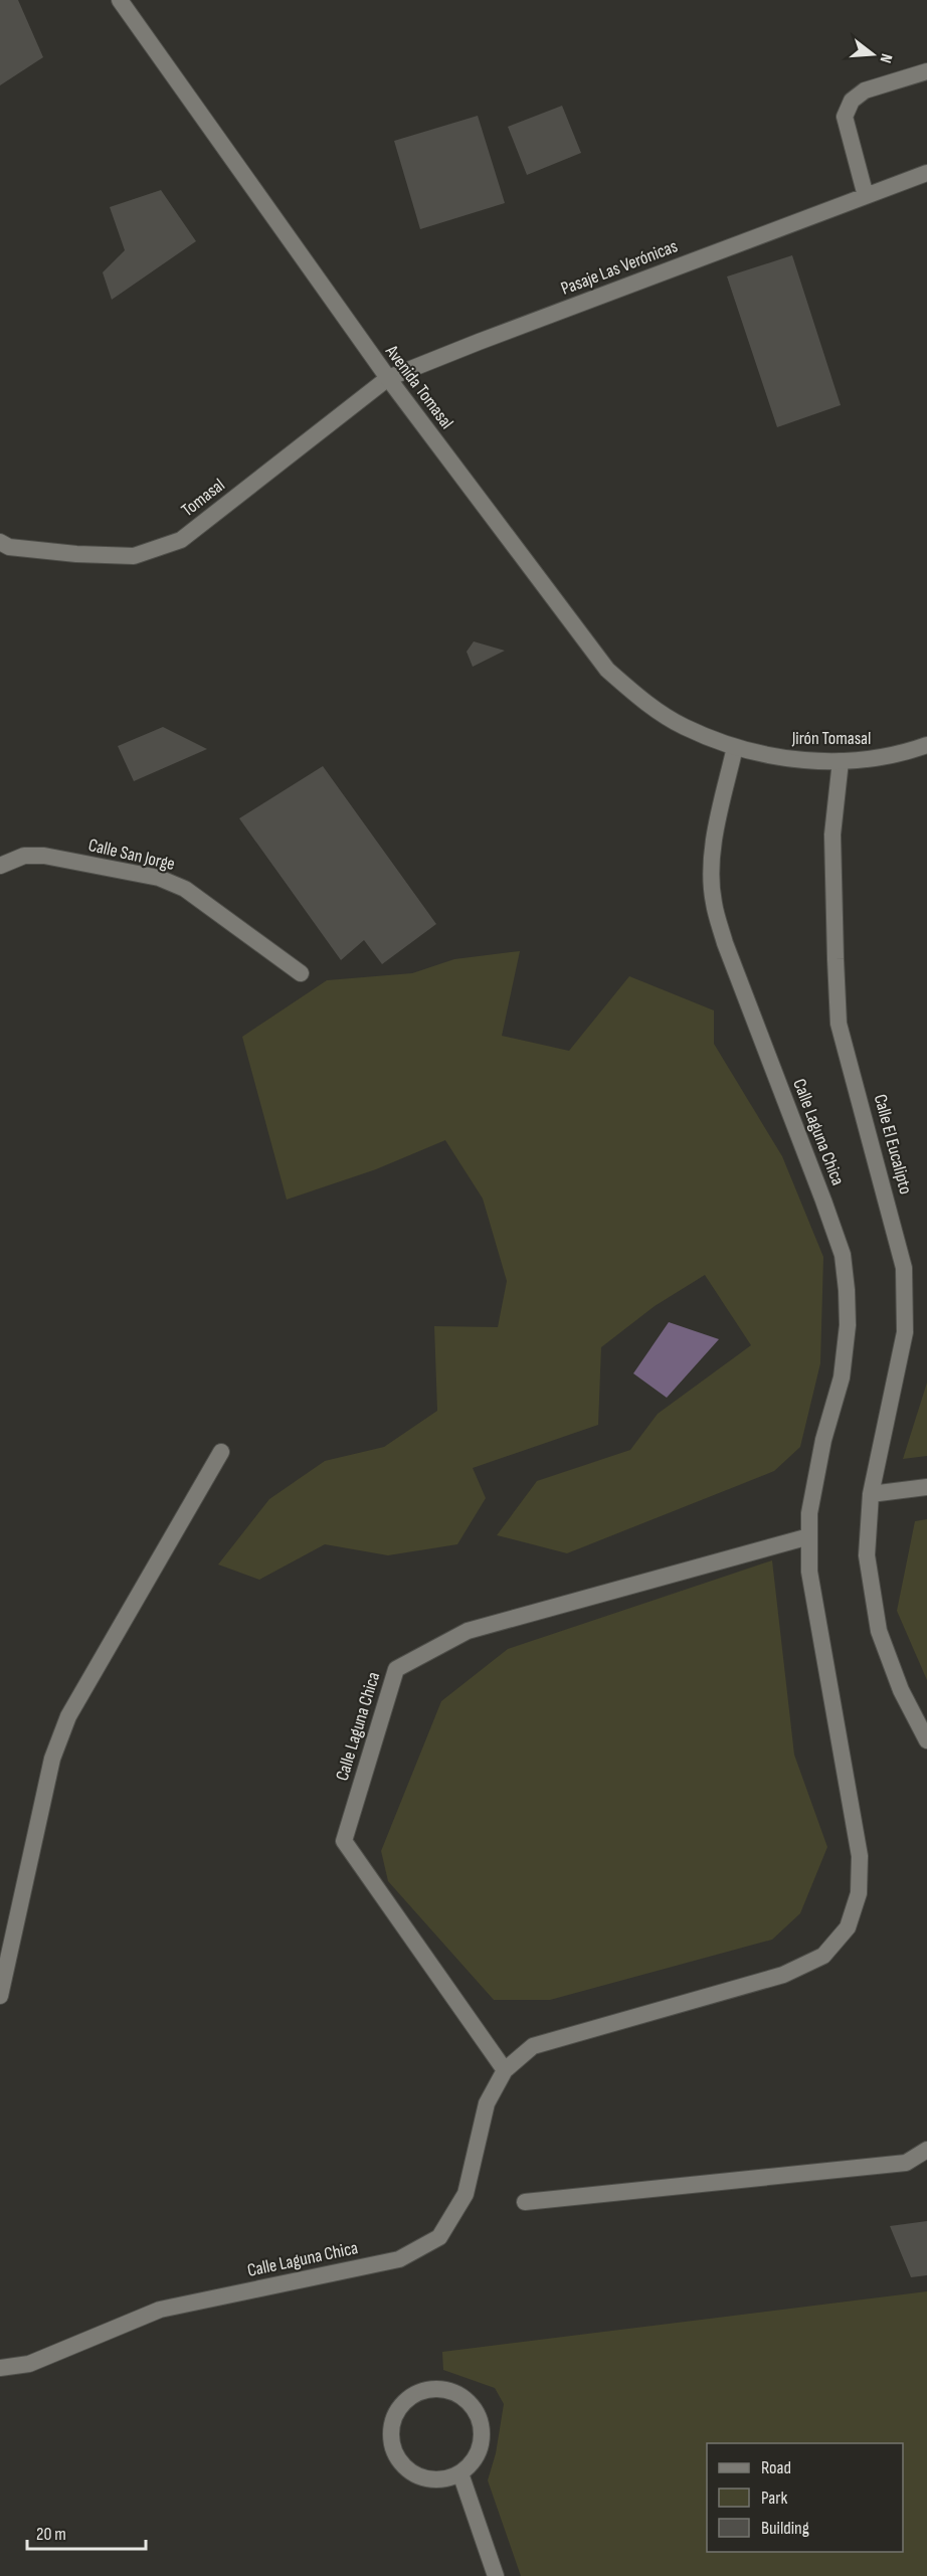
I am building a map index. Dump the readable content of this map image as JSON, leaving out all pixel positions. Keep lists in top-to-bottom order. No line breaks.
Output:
{"streets":{"street":["Pasaje Las Verónicas","Avenida Tomasal","Tomasal","Jirón Tomasal","Calle San Jorge","Calle Laguna Chica","Calle El Eucalipto"]},"crossings":[["Pasaje Las Verónicas","Avenida Tomasal"],["Pasaje Las Verónicas","Tomasal"],["Avenida Tomasal","Tomasal"],["Avenida Tomasal","Jirón Tomasal"],["Avenida Tomasal","Calle Laguna Chica"],["Jirón Tomasal","Calle Laguna Chica"],["Jirón Tomasal","Calle El Eucalipto"]],"legend":["Road","Park","Building"],"scale_bar":"20 m","north":"right"}
